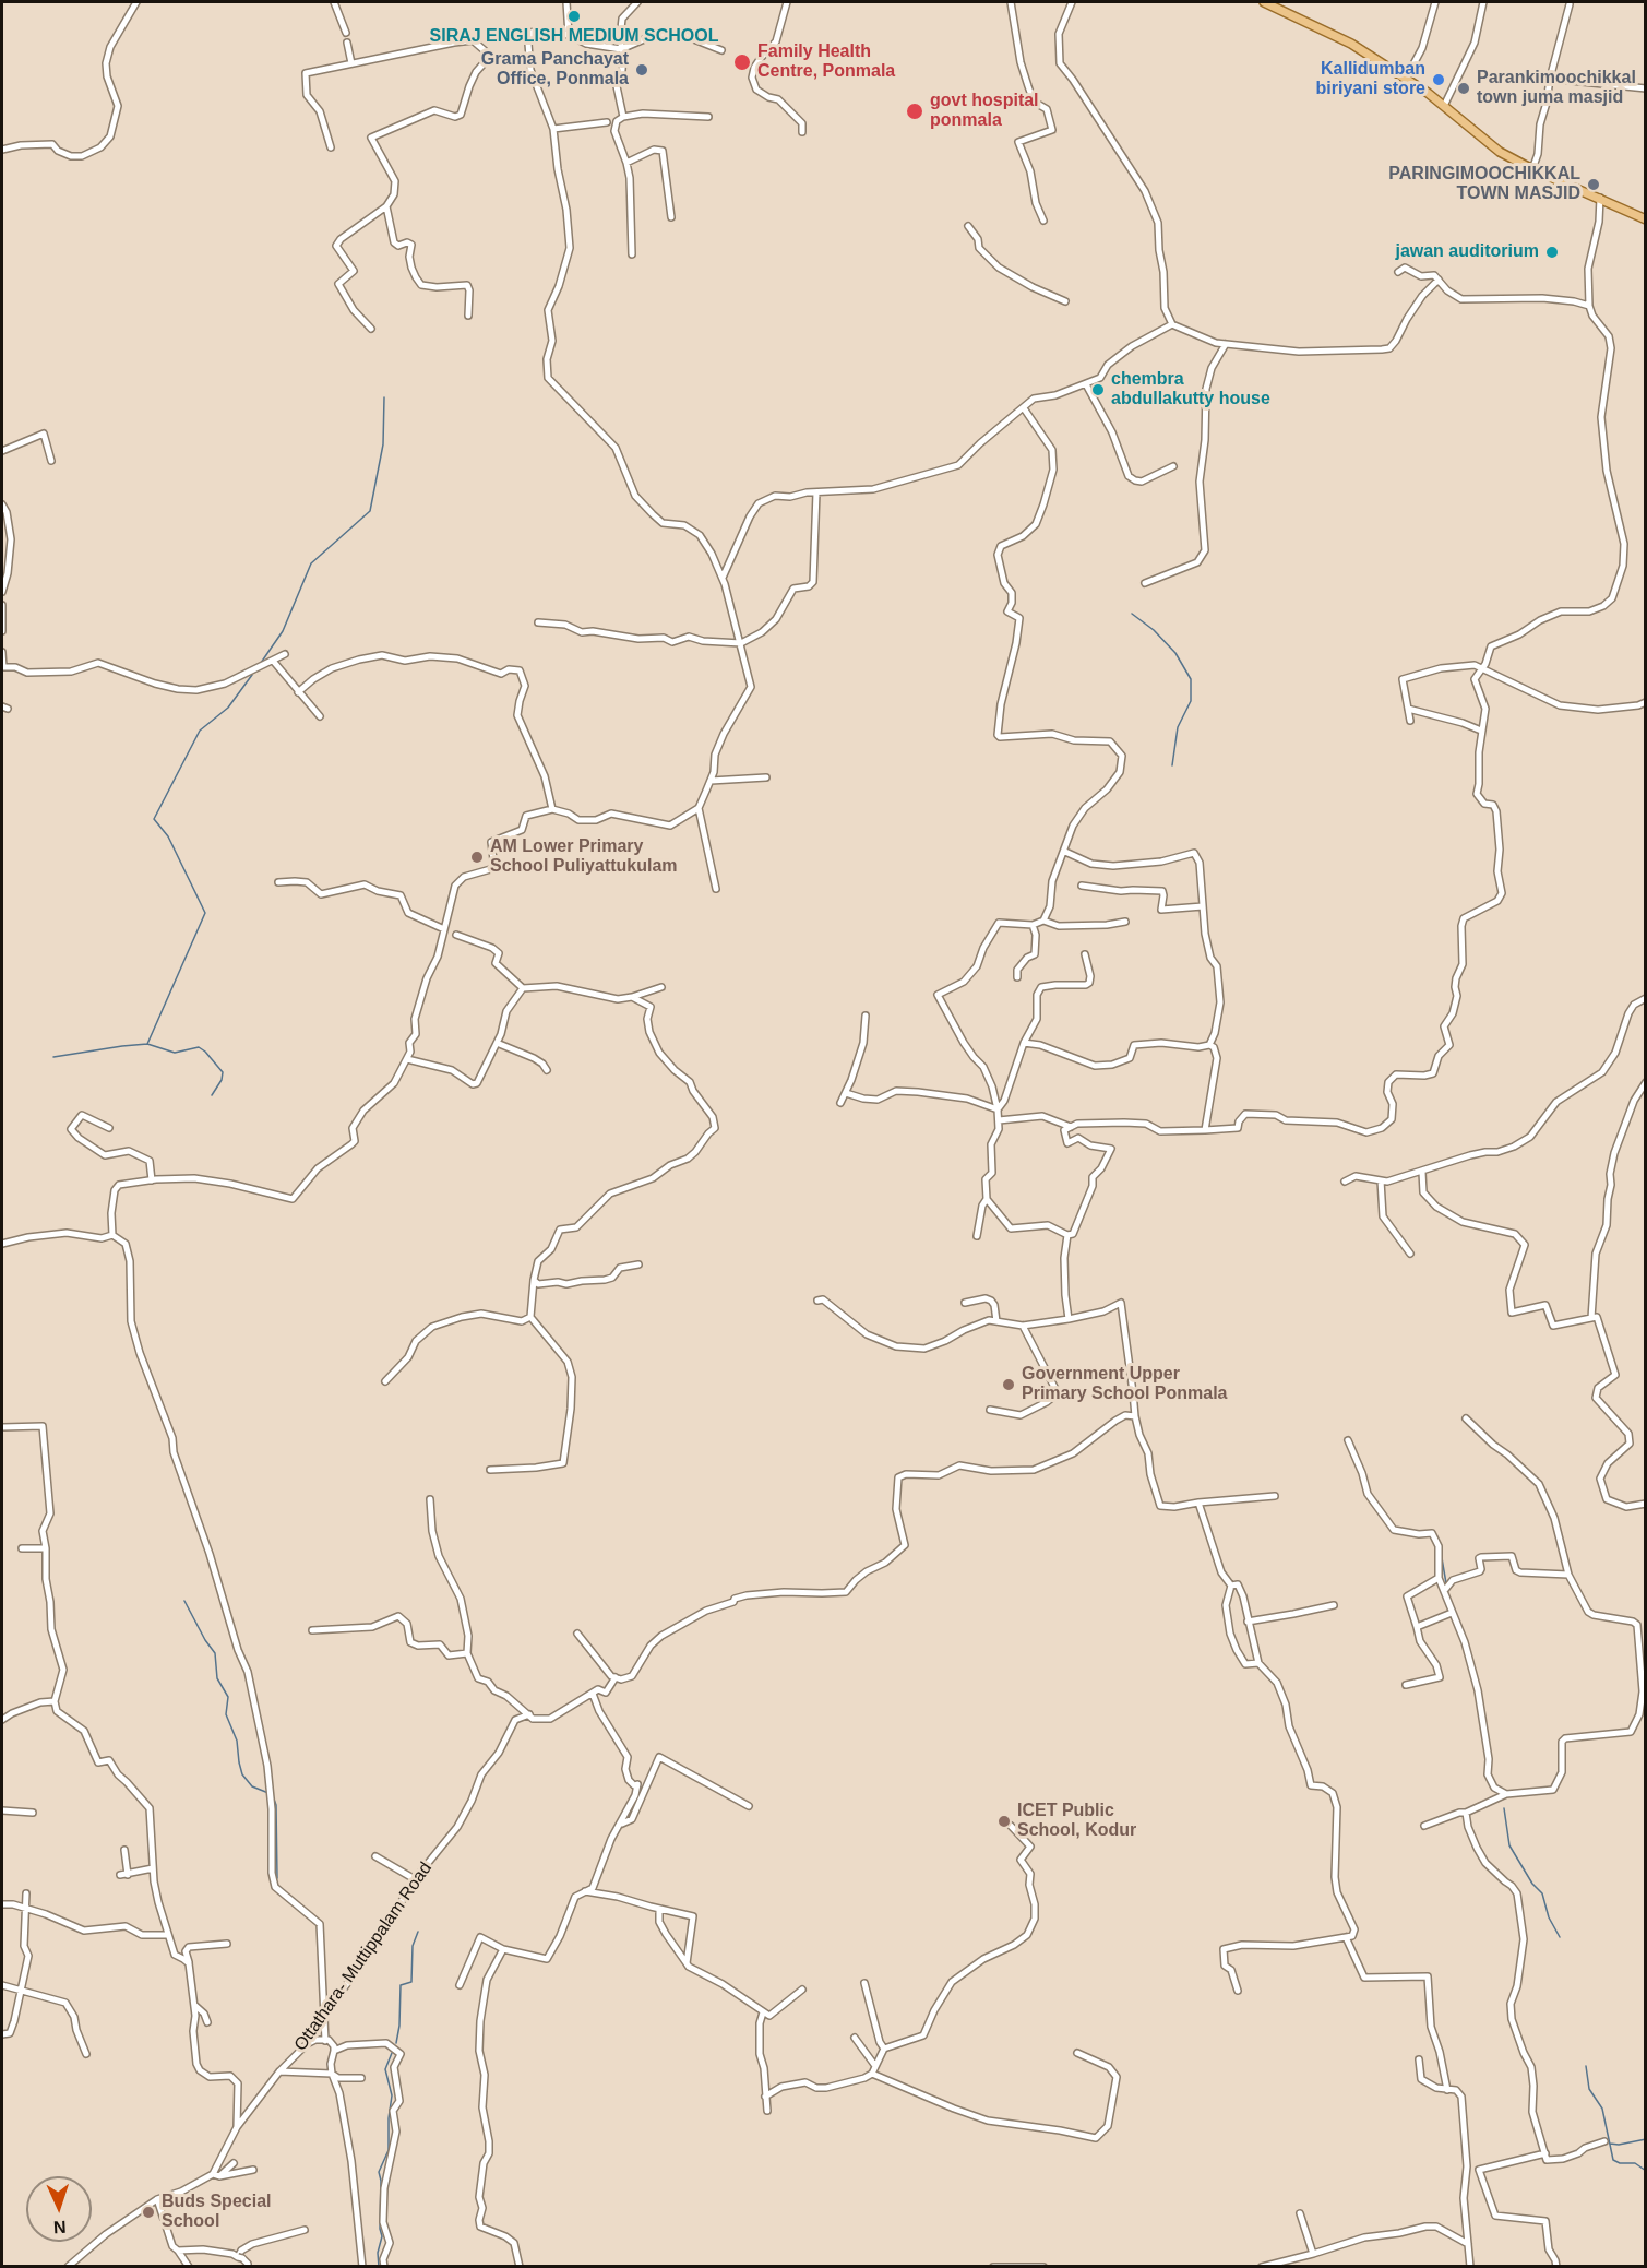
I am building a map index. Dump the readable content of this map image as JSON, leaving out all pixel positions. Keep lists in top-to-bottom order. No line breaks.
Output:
{"streets":{"street":["Ottathara- Muttippalam Road"]},"places":["SIRAJ ENGLISH MEDIUM SCHOOL","Family Health Centre, Ponmala","Grama Panchayat Office, Ponmala","Kallidumban biriyani store","Parankimoochikkal town juma masjid","govt hospital ponmala","PARINGIMOOCHIKKAL TOWN MASJID","jawan auditorium","chembra abdullakutty house","AM Lower Primary School Puliyattukulam","Government Upper Primary School Ponmala","ICET Public School, Kodur","Buds Special School"],"north":"bottom"}
